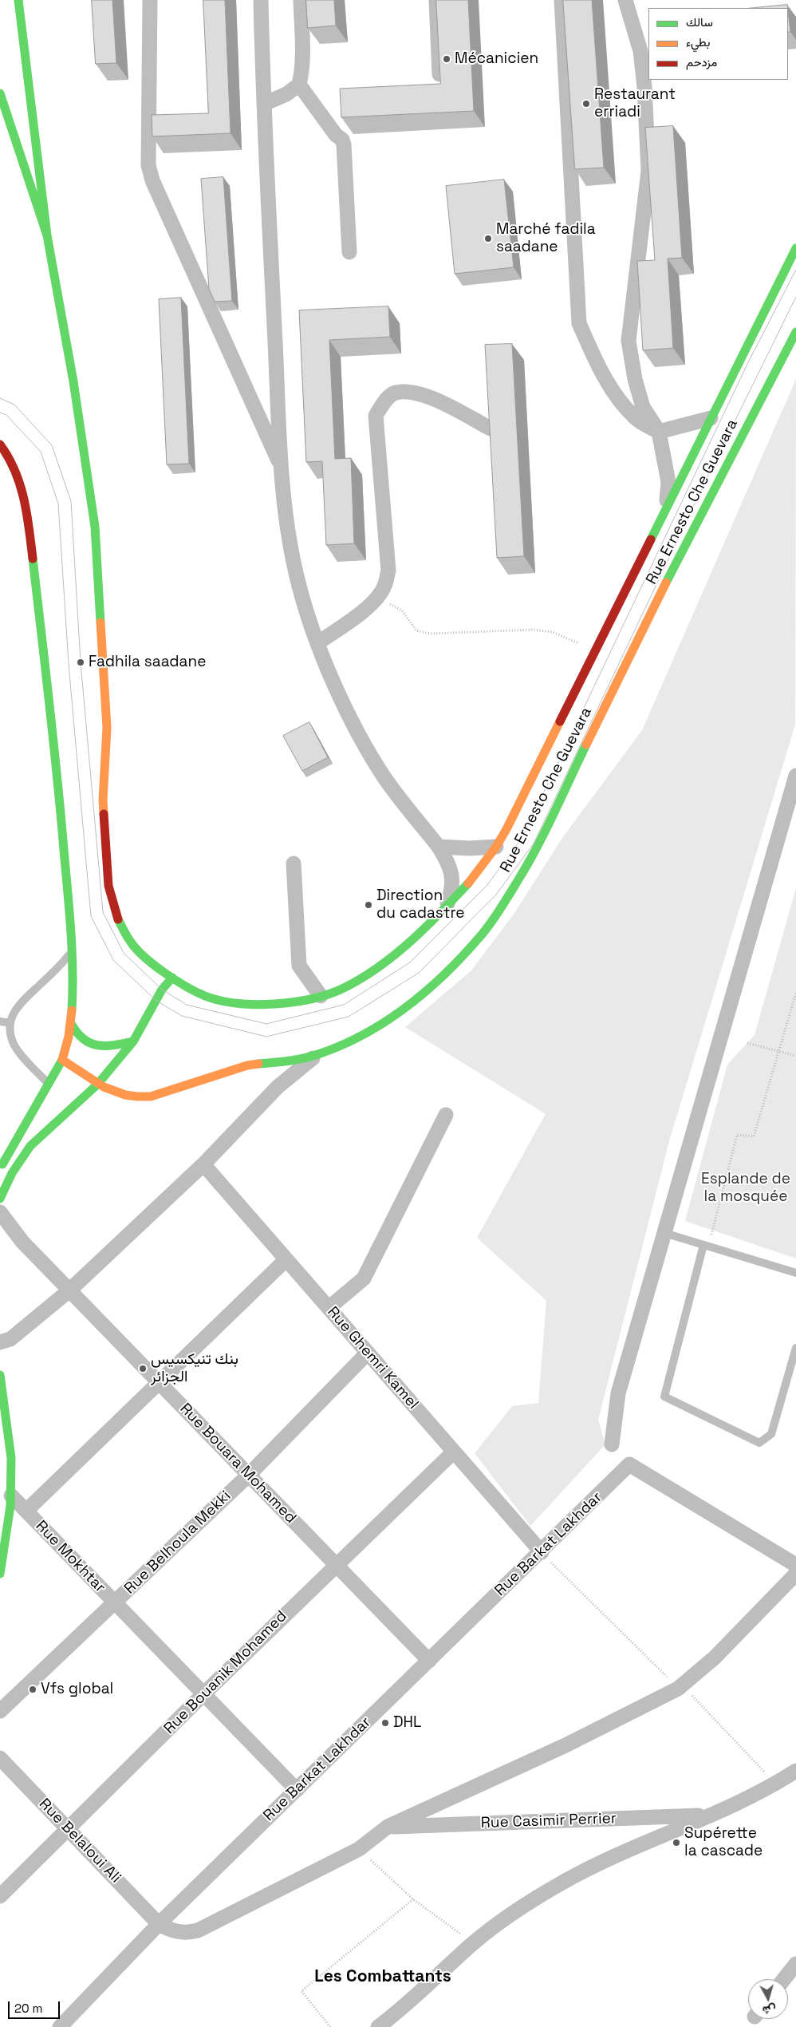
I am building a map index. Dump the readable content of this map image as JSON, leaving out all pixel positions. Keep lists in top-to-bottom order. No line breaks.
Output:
{"streets":{"main road":["Rue Ernesto Che Guevara"],"street":["Rue Ghemri Kamel","Rue Bouara Mohamed","Rue Belhoula Mekki","Rue Barkat Lakhdar","Rue Mokhtar","Rue Bouanik Mohamed","Rue Casimir Perrier","Rue Belaloui Ali"]},"crossings":[["Rue Ghemri Kamel","Rue Belhoula Mekki"],["Rue Ghemri Kamel","Rue Barkat Lakhdar"],["Rue Ghemri Kamel","Rue Bouanik Mohamed"],["Rue Bouara Mohamed","Rue Belhoula Mekki"],["Rue Bouara Mohamed","Rue Barkat Lakhdar"],["Rue Bouara Mohamed","Rue Bouanik Mohamed"],["Rue Belhoula Mekki","Rue Mokhtar"],["Rue Barkat Lakhdar","Rue Mokhtar"],["Rue Barkat Lakhdar","Rue Belaloui Ali"],["Rue Mokhtar","Rue Bouanik Mohamed"],["Rue Bouanik Mohamed","Rue Belaloui Ali"]],"districts":["Les Combattants"],"parks":["Esplande de la mosquée"],"places":["Mécanicien","Restaurant erriadi","Marché fadila saadane","Fadhila saadane","Direction du cadastre","بنك تنيكسيس الجزائر","Vfs global","DHL","Supérette la cascade"],"legend":["سالك","بطيء","مزدحم"],"scale_bar":"20 m","north":"bottom"}
